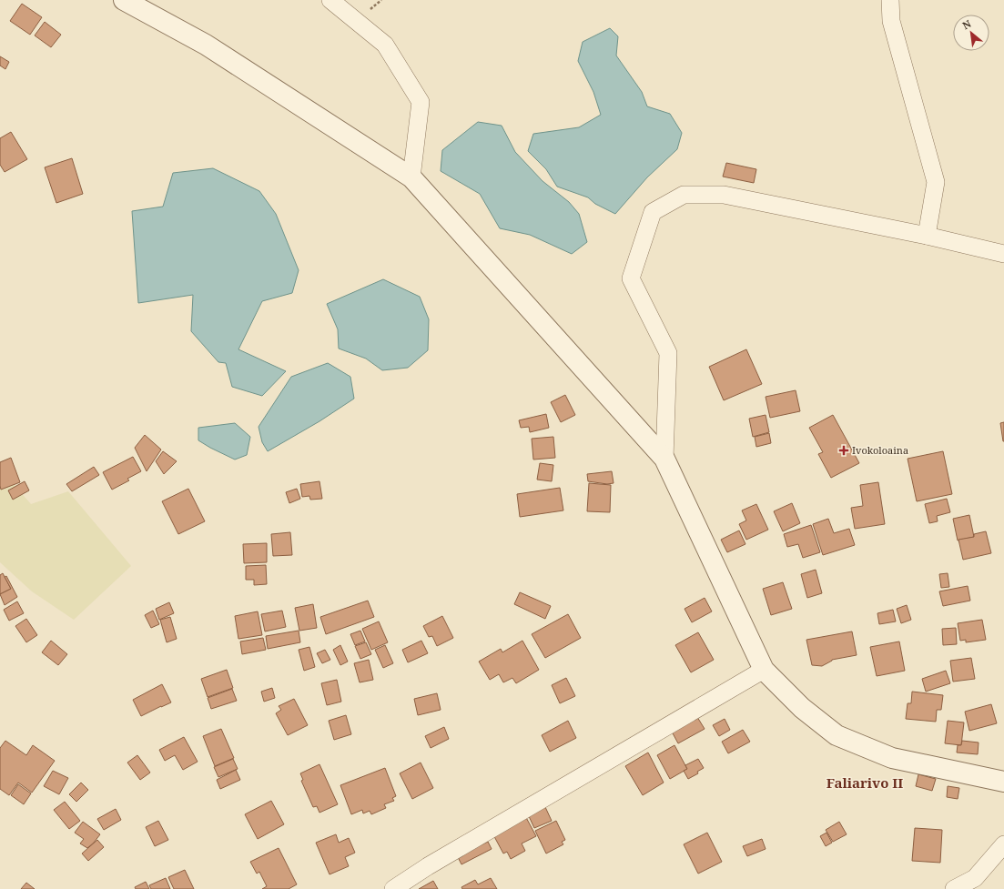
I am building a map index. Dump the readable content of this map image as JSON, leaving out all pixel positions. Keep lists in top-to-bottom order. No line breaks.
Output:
{"districts":["Faliarivo II"],"places":{"health":["Ivokoloaina"]},"north":"top left"}
